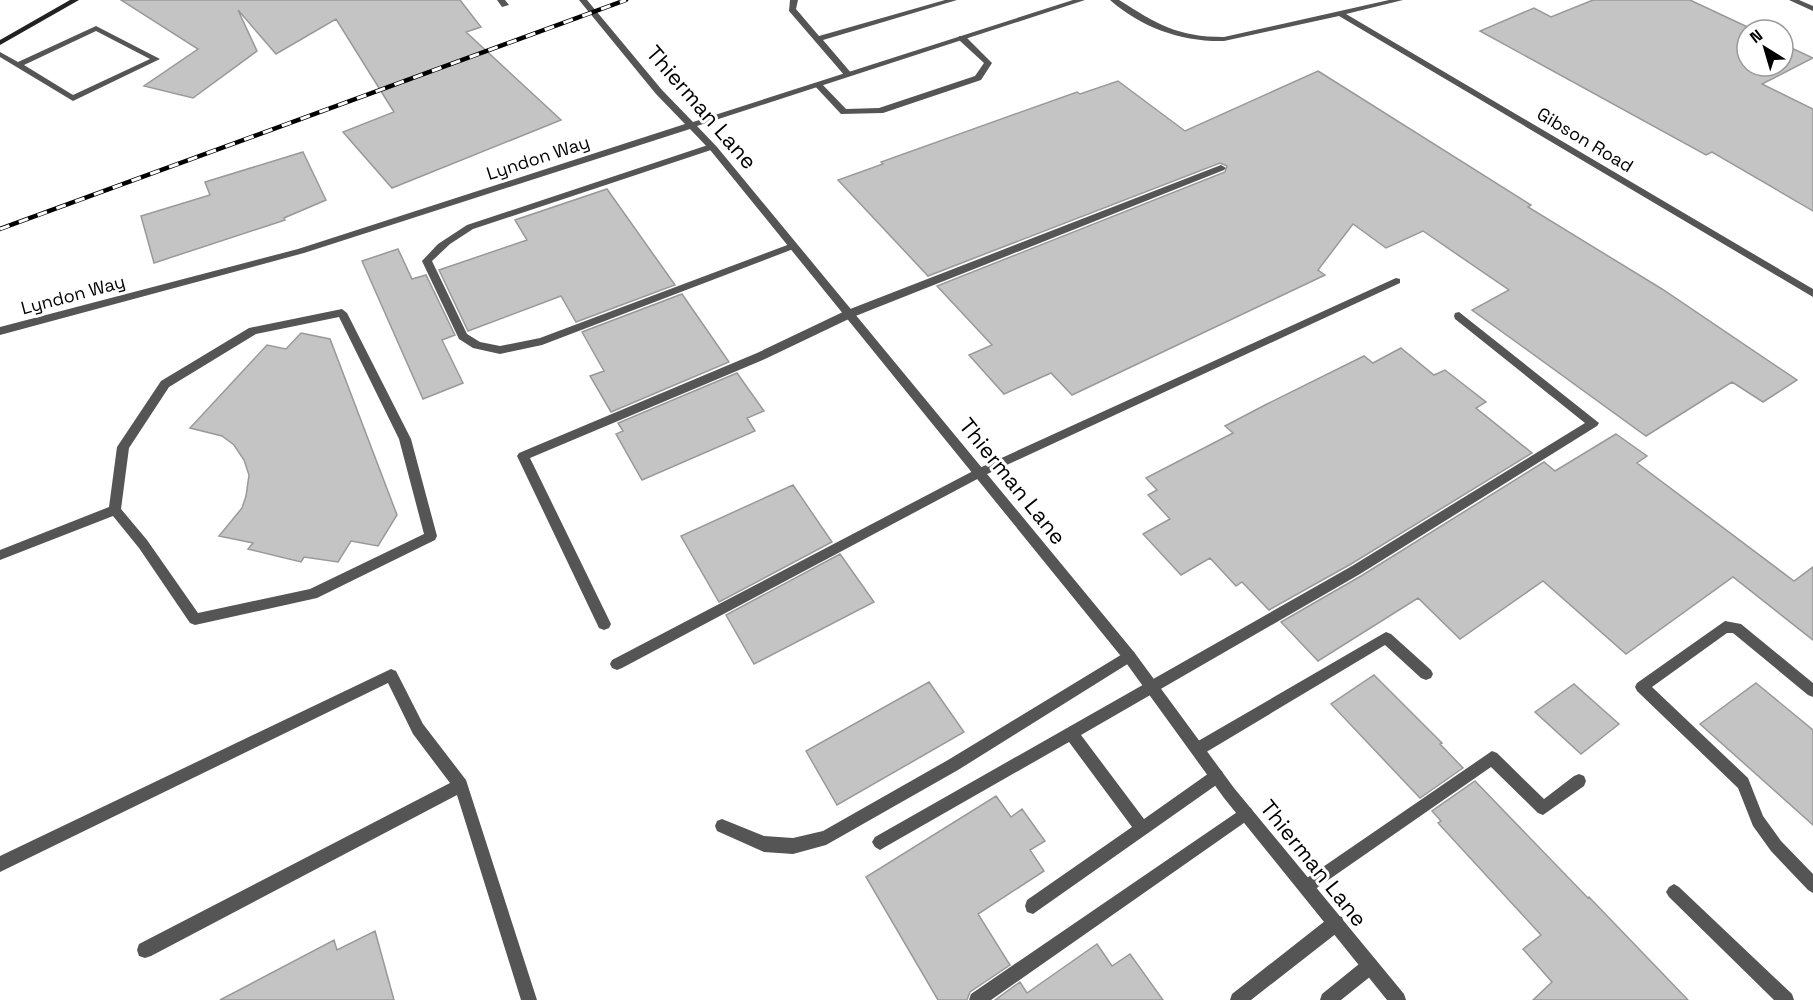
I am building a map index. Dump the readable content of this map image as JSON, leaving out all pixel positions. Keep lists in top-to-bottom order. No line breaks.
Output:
{"streets":{"street":["Thierman Lane","Gibson Road","Lyndon Way"]},"crossings":[["Thierman Lane","Lyndon Way"]],"north":"top left"}
